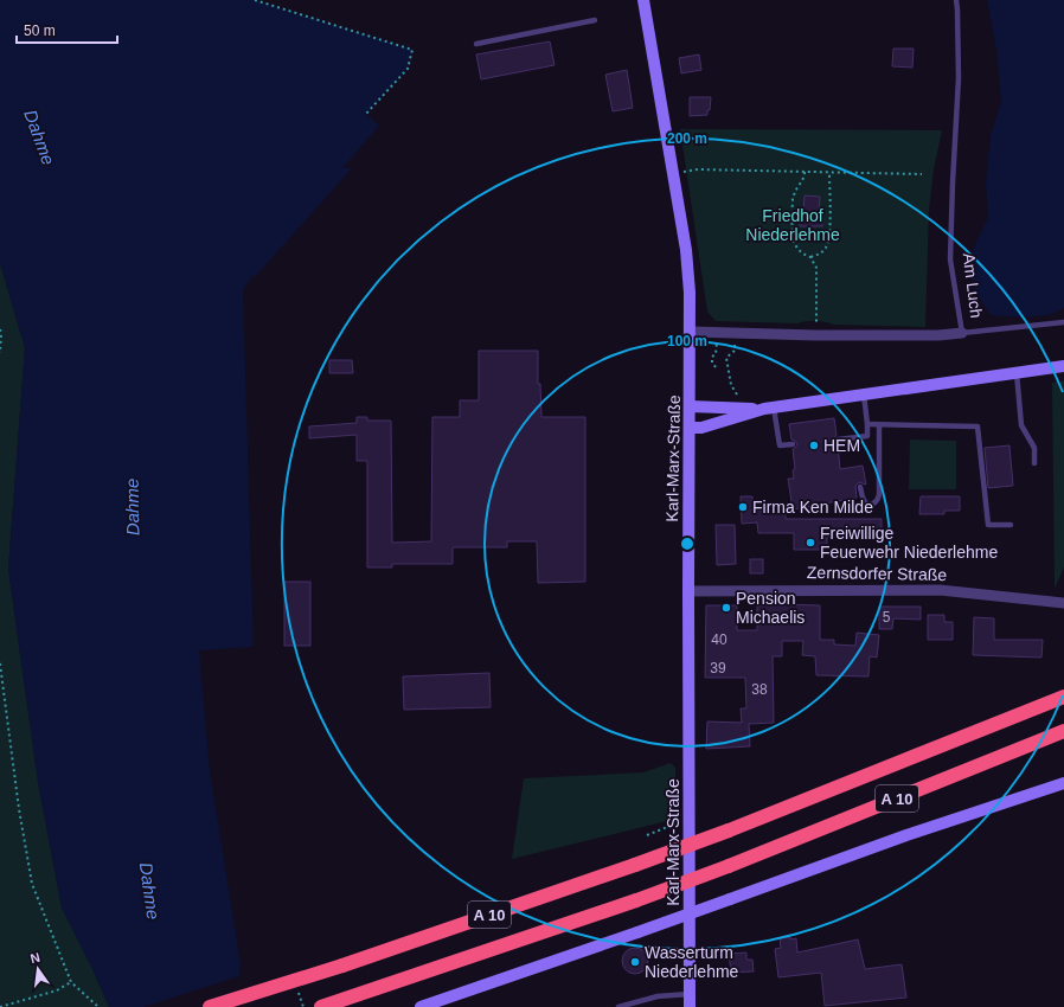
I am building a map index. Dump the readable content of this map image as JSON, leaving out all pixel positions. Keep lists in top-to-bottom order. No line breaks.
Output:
{"streets":{"highway":["A 10"],"street":["Am Luch","Karl-Marx-Straße","Zernsdorfer Straße"]},"crossings":[["Am Luch","Karl-Marx-Straße"],["Karl-Marx-Straße","Zernsdorfer Straße"]],"water":["Dahme"],"parks":["Friedhof Niederlehme"],"places":["HEM","Firma Ken Milde","Freiwillige Feuerwehr Niederlehme","Pension Michaelis","Wasserturm Niederlehme"],"house_numbers":["5","40","39","38"],"scale_bar":"50 m","north":"top","rings":["200 m","100 m"]}
